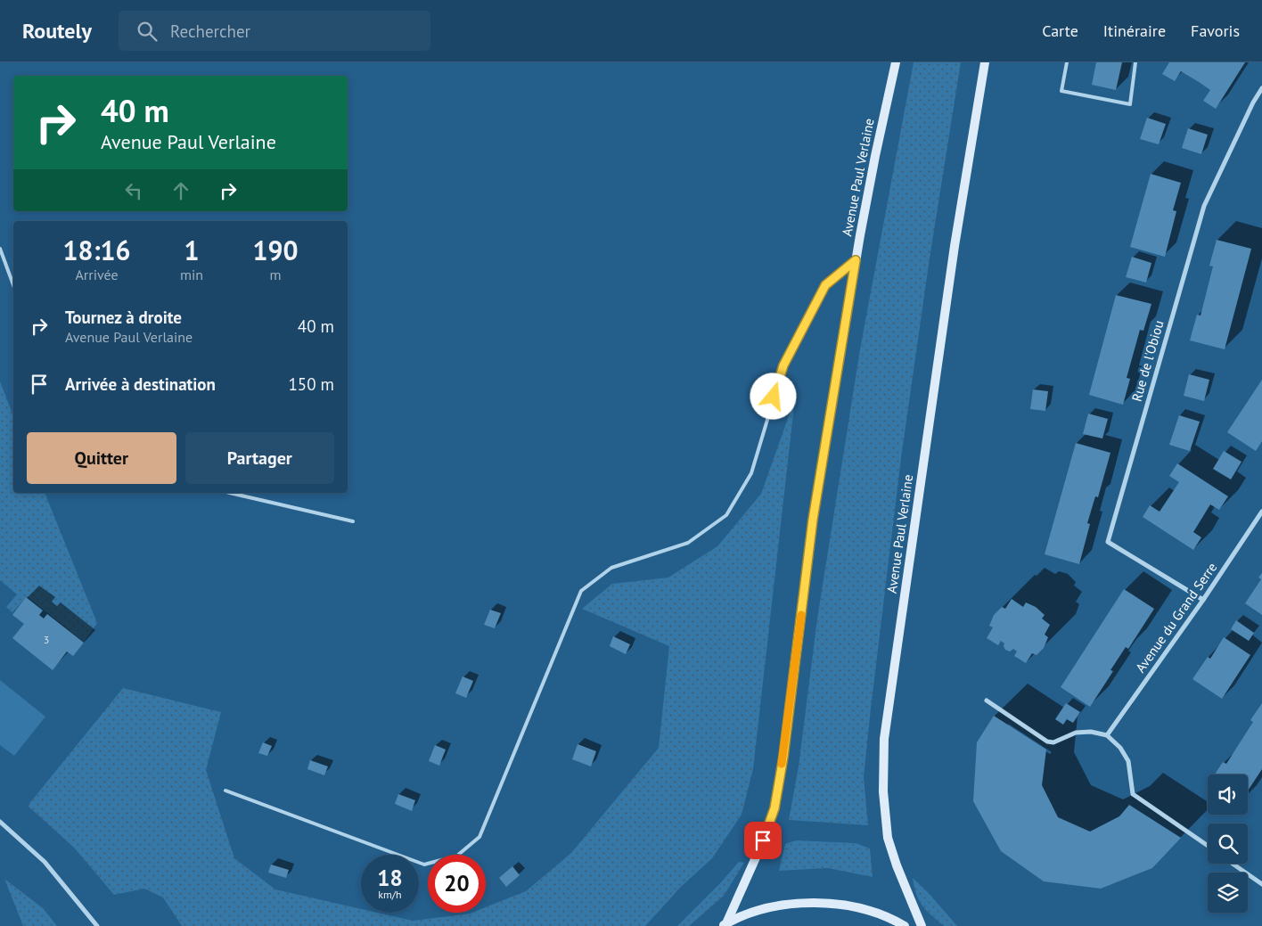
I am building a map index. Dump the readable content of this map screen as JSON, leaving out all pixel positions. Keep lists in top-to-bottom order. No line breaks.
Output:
{"streets":{"main road":["Avenue Paul Verlaine"],"street":["Rue de l'Obiou","Avenue du Grand Serre"]},"crossings":[["Rue de l'Obiou","Avenue du Grand Serre"]],"house_numbers":["3"],"page":{"header":"Routely","search":"Rechercher","nav":["Carte","Itinéraire","Favoris"],"turn":["40 m","Avenue Paul Verlaine"],"eta":["18:16","Arrivée","1","min","190","m"],"list":[{"name":"Tournez à droite","note":"Avenue Paul Verlaine","value":"40 m"},{"name":"Arrivée à destination","value":"150 m"}],"buttons":["Quitter","Partager"],"speed":"18 km/h","limit":"20"}}
